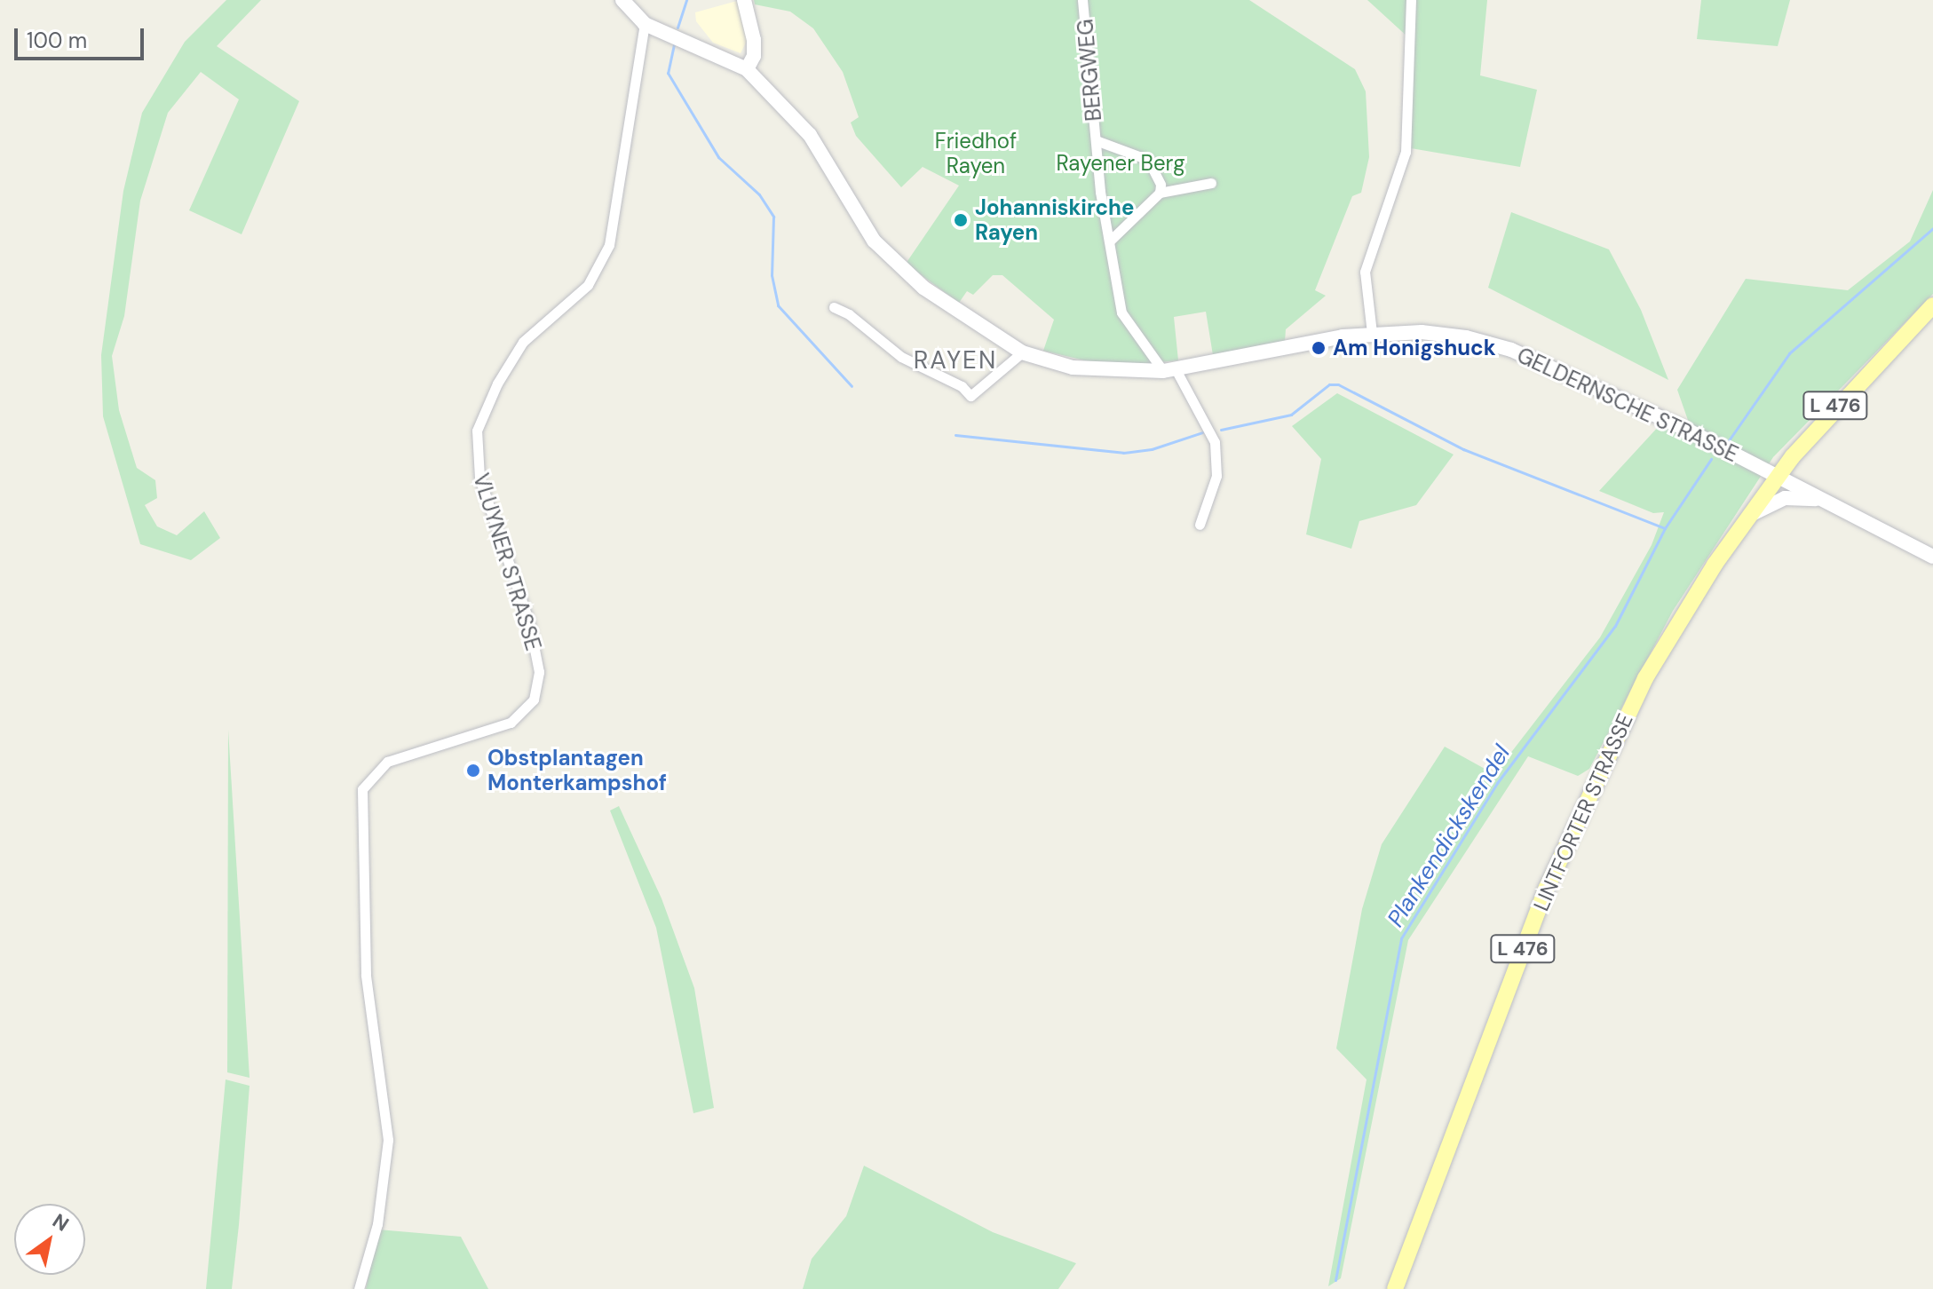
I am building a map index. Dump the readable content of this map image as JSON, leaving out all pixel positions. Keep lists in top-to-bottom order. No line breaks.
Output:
{"streets":{"main road":["GELDERNSCHE STRASSE","L 476","LINTFORTER STRASSE"],"street":["BERGWEG","VLUYNER STRASSE"]},"crossings":[["BERGWEG","GELDERNSCHE STRASSE"],["GELDERNSCHE STRASSE","VLUYNER STRASSE"],["GELDERNSCHE STRASSE","LINTFORTER STRASSE"]],"districts":["RAYEN"],"water":["Plankendickskendel"],"parks":["Friedhof Rayen","Rayener Berg"],"places":["Johanniskirche Rayen","Am Honigshuck","Obstplantagen Monterkampshof"],"scale_bar":"100 m","north":"top right"}
